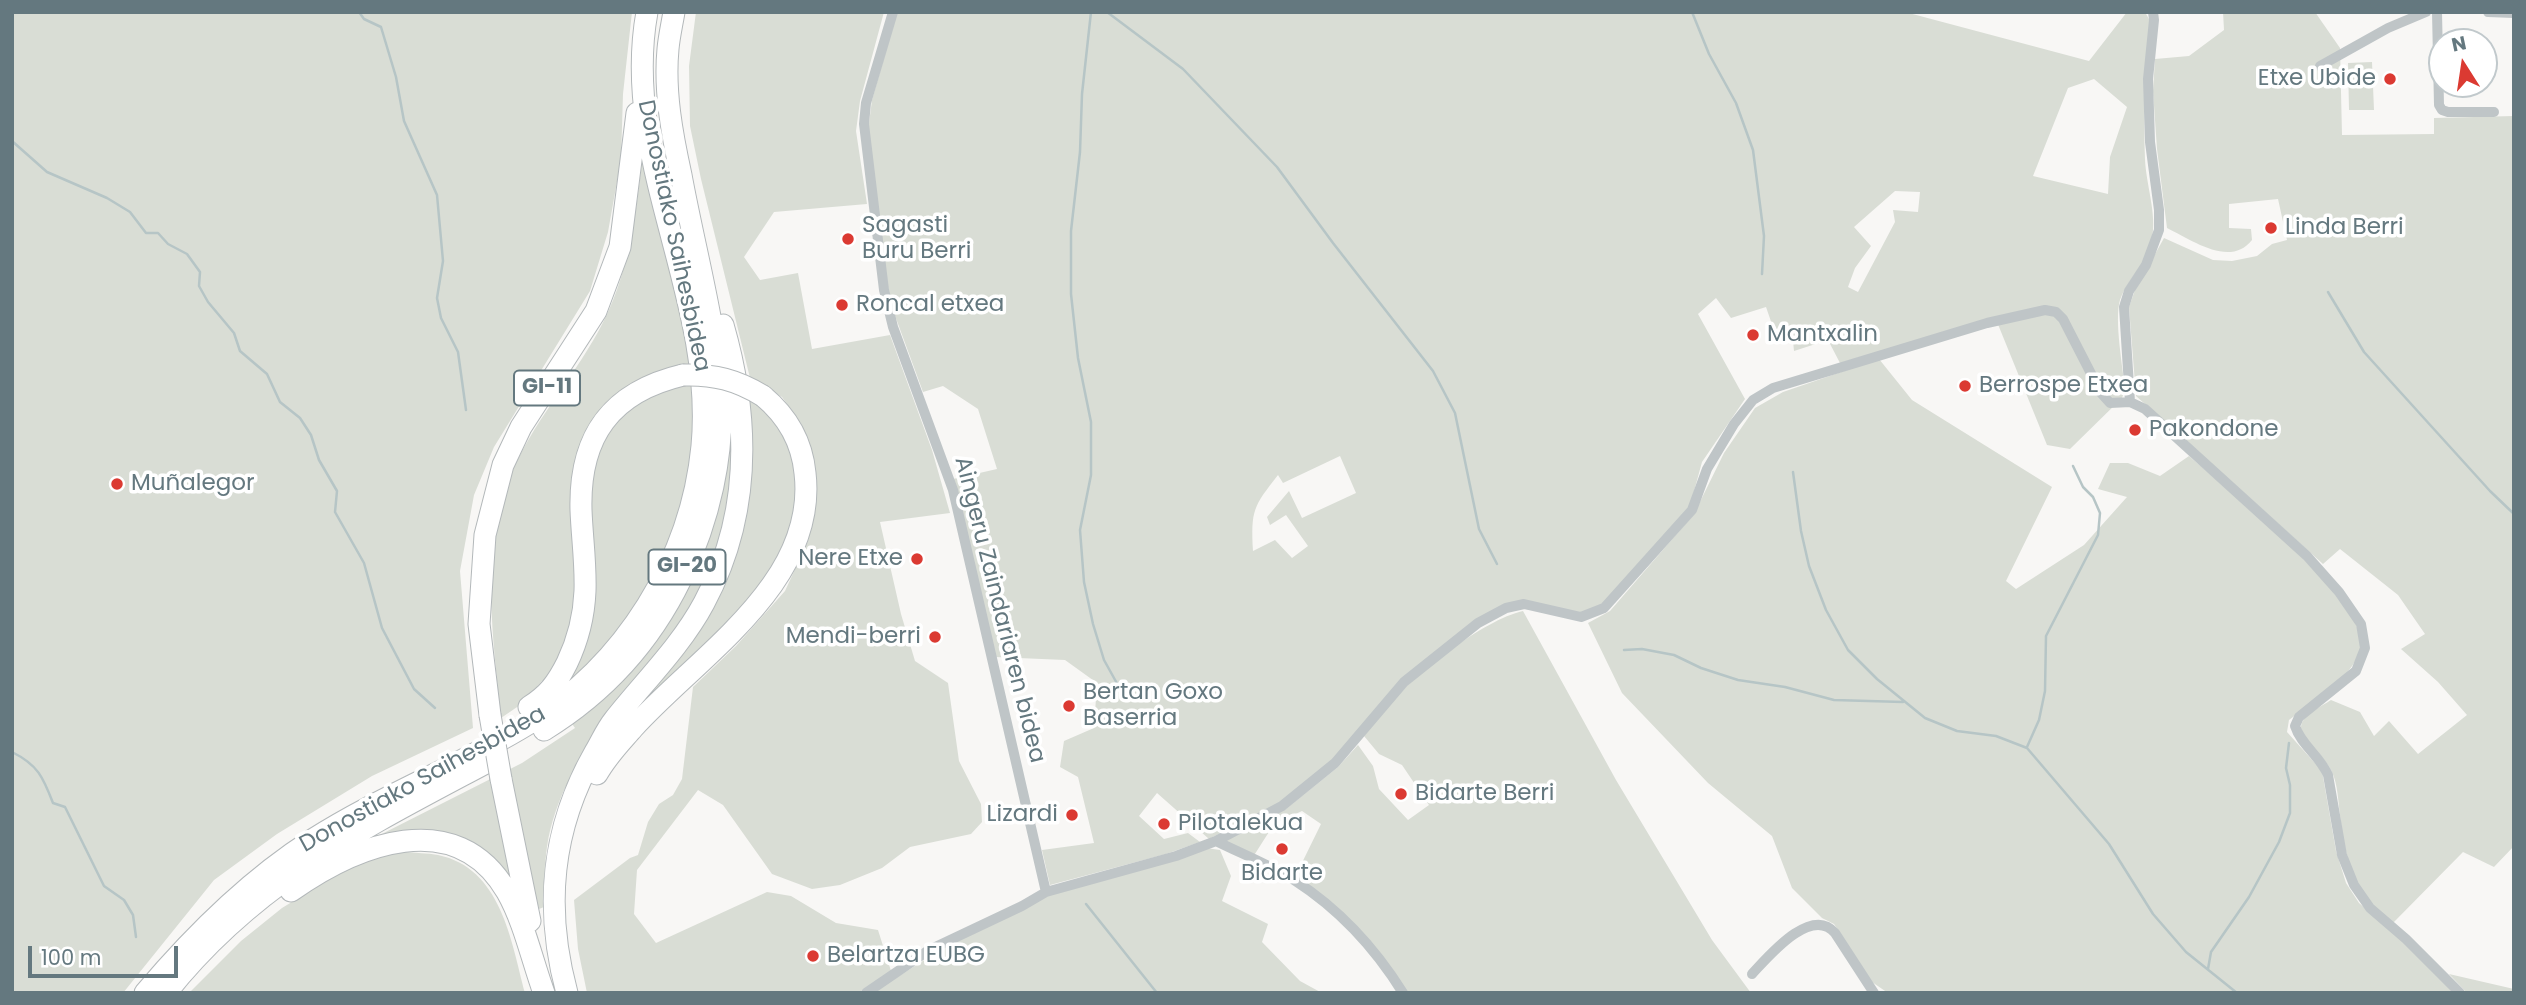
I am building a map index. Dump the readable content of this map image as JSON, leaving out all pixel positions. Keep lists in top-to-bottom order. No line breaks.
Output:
{"streets":{"highway":["Donostiako Saihesbidea","GI-11","GI-20"],"street":["Aingeru Zaindariaren bidea"]},"crossings":[["Donostiako Saihesbidea","GI-11"]],"places":["Etxe Ubide","Linda Berri","Sagasti Buru Berri","Roncal etxea","Mantxalin","Berrospe Etxea","Pakondone","Muñalegor","Nere Etxe","Mendi-berri","Bertan Goxo Baserria","Bidarte Berri","Lizardi","Pilotalekua","Bidarte","Belartza EUBG"],"scale_bar":"100 m","north":"top"}
